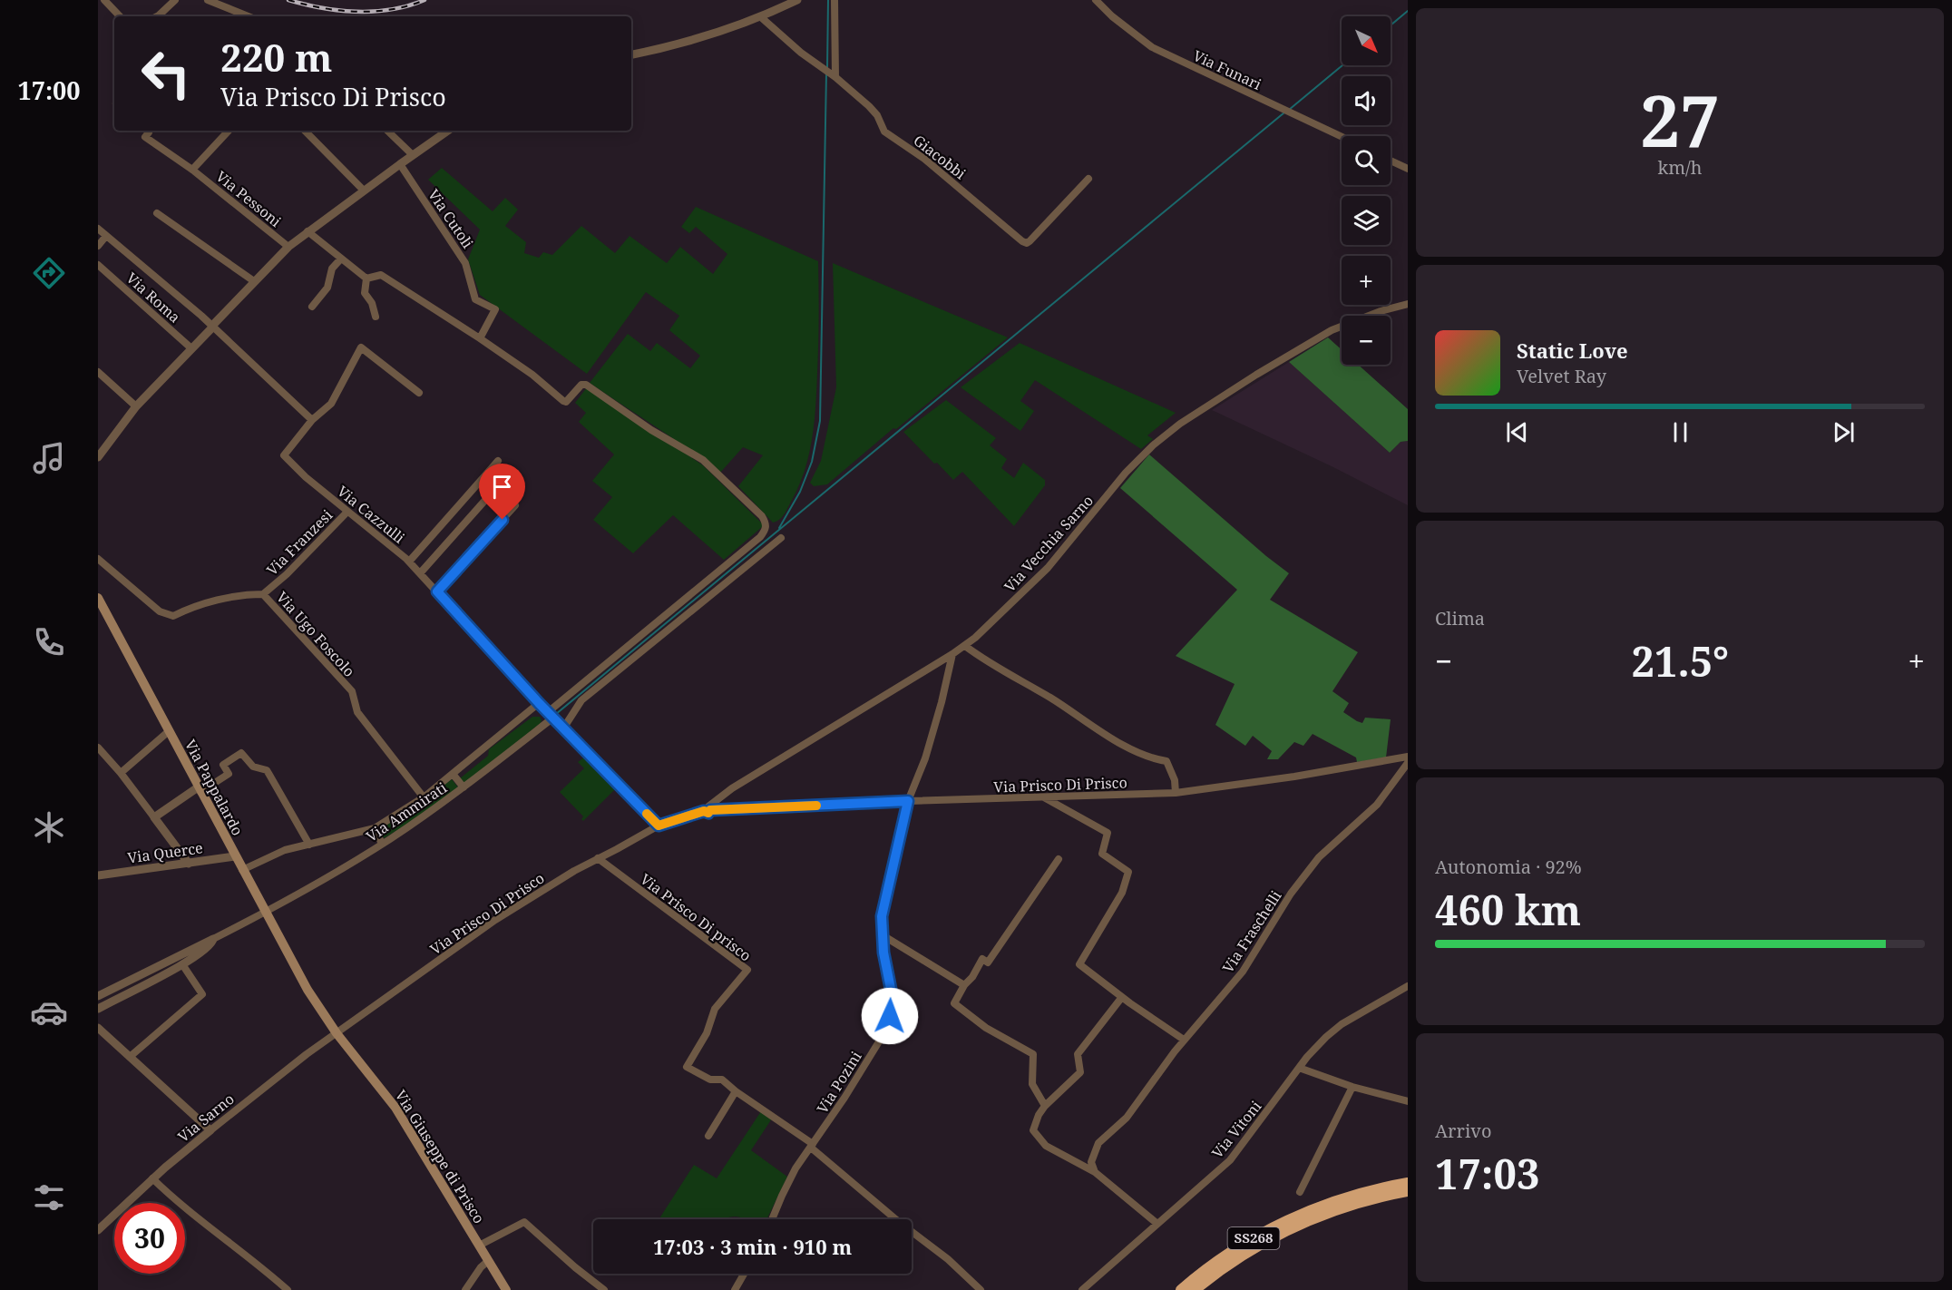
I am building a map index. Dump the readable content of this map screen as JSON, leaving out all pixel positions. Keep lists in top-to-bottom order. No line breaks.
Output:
{"streets":{"highway":["SS268"],"main road":["Via Pappalardo","Via Giuseppe di Prisco"],"street":["Via Funari","Giacobbi","Via Pessoni","Via Cutoli","Via Roma","Via Cazzulli","Via Franzesi","Via Vecchia Sarno","Via Ugo Foscolo","Via Prisco Di Prisco","Via Ammirati","Via Querce","Via Prisco Di prisco","Via Fraschelli","Via Pozini","Via Sarno","Via Vitoni"]},"crossings":[["Via Cutoli","Via Ammirati"],["Via Cazzulli","Via Franzesi"],["Via Cazzulli","Via Prisco Di Prisco"],["Via Cazzulli","Via Ammirati"],["Via Franzesi","Via Ugo Foscolo"],["Via Vecchia Sarno","Via Prisco Di Prisco"],["Via Vecchia Sarno","Via Pozini"],["Via Ugo Foscolo","Via Ammirati"],["Via Prisco Di Prisco","Via Prisco Di prisco"],["Via Prisco Di Prisco","Via Pozini"],["Via Prisco Di Prisco","Via Sarno"],["Via Prisco Di Prisco","Via Giuseppe di Prisco"],["Via Pappalardo","Via Ammirati"],["Via Pappalardo","Via Querce"],["Via Pappalardo","Via Giuseppe di Prisco"],["Via Sarno","Via Giuseppe di Prisco"]],"north":"bottom right","page":{"tabs":"17:00","tile":[["27","km/h"],"Clima",["Autonomia · 92%","460 km"],["Arrivo","17:03"]],"map_buttons":["+","−"],"turn":["220 m","Via Prisco Di Prisco"],"song":["Static Love","Velvet Ray"],"heat":["−","21.5°","+"],"limit":"30","trip":"17:03 · 3 min · 910 m"}}
